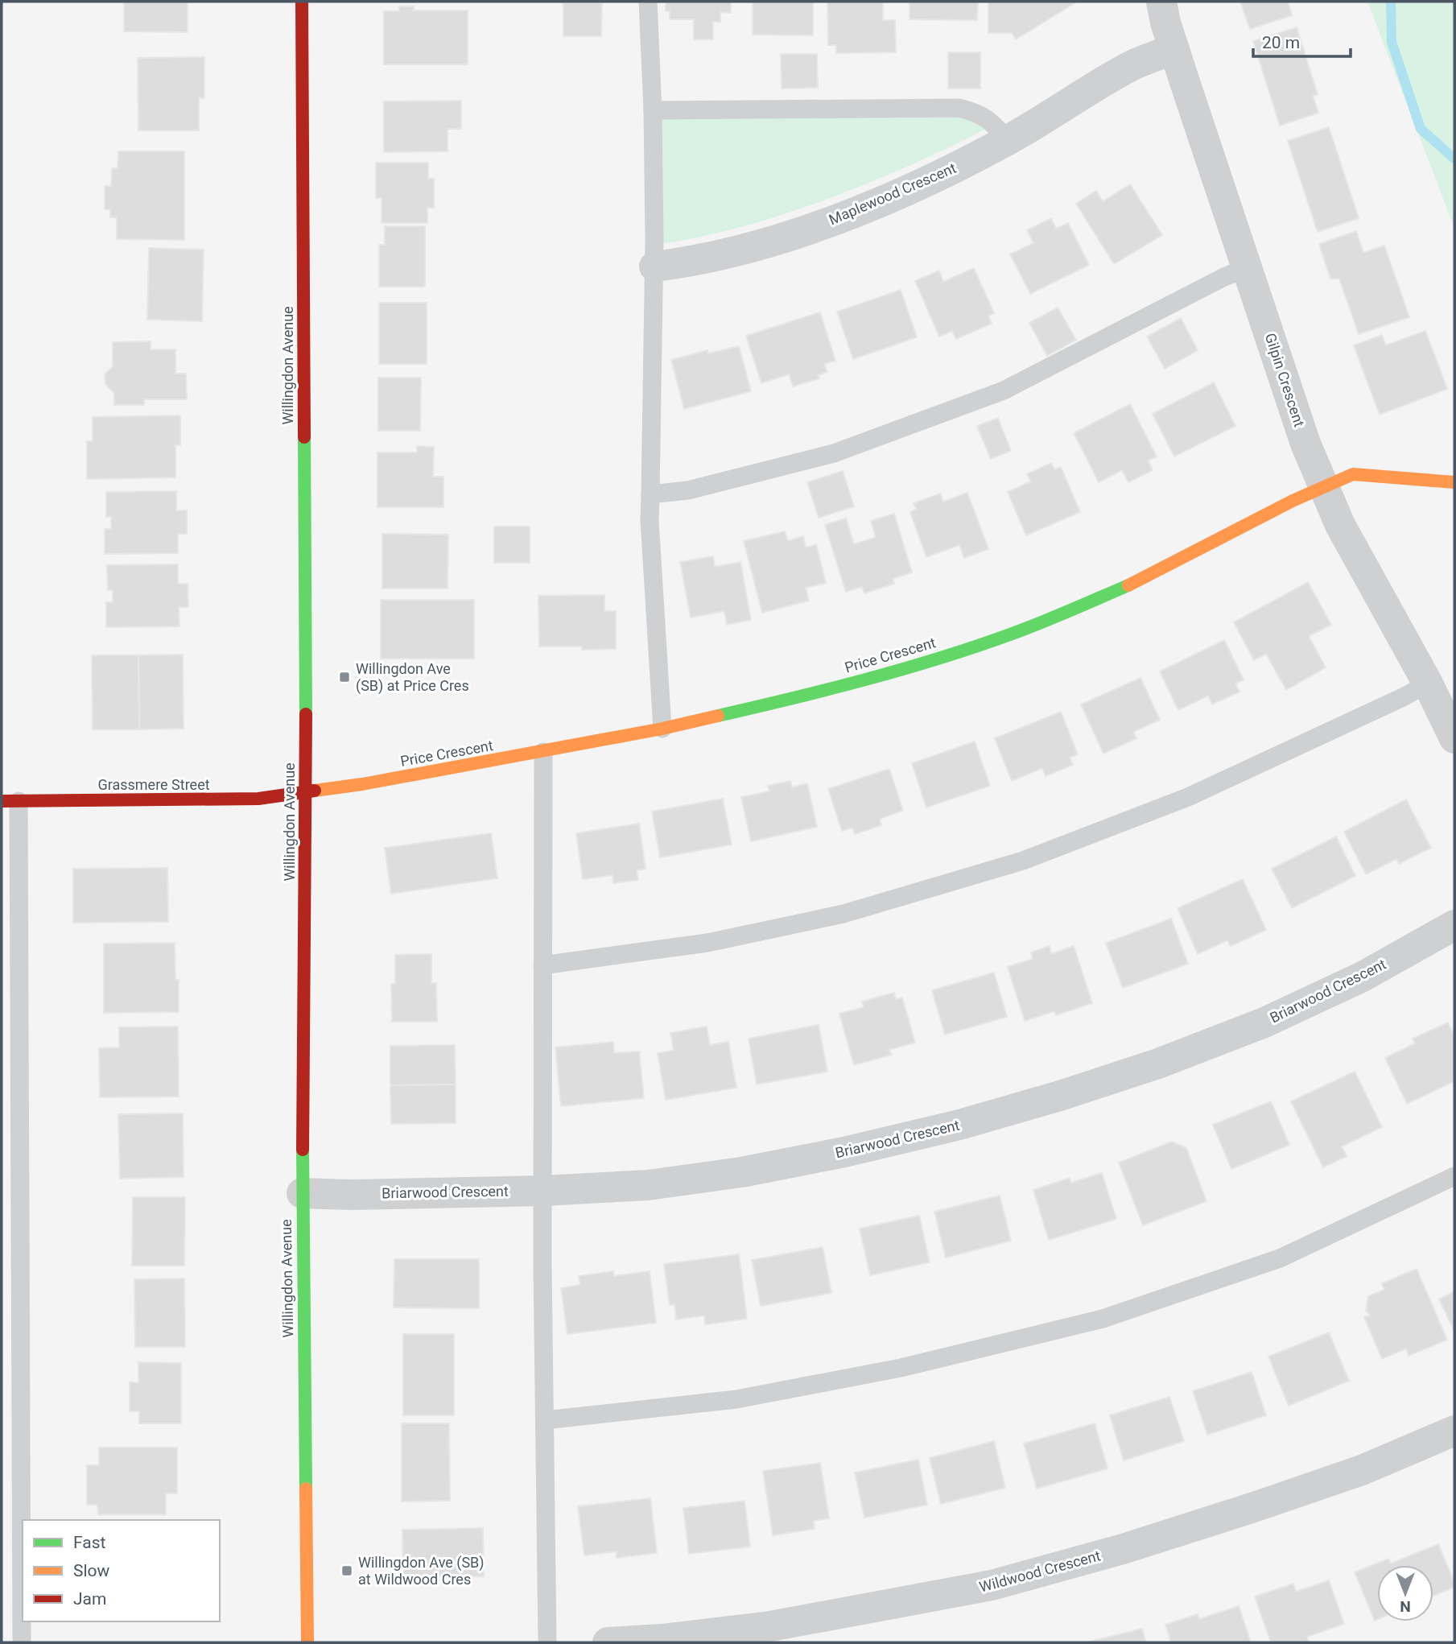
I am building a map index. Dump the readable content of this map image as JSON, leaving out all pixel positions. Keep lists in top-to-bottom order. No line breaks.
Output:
{"streets":{"main road":["Willingdon Avenue","Price Crescent","Grassmere Street"],"street":["Maplewood Crescent","Gilpin Crescent","Briarwood Crescent","Wildwood Crescent"]},"crossings":[["Maplewood Crescent","Gilpin Crescent"],["Willingdon Avenue","Price Crescent"],["Willingdon Avenue","Grassmere Street"],["Willingdon Avenue","Briarwood Crescent"],["Gilpin Crescent","Price Crescent"],["Price Crescent","Grassmere Street"]],"places":{"transit":["Willingdon Ave (SB) at Price Cres","Willingdon Ave (SB) at Wildwood Cres"]},"legend":["Fast","Slow","Jam"],"scale_bar":"20 m","north":"bottom"}
